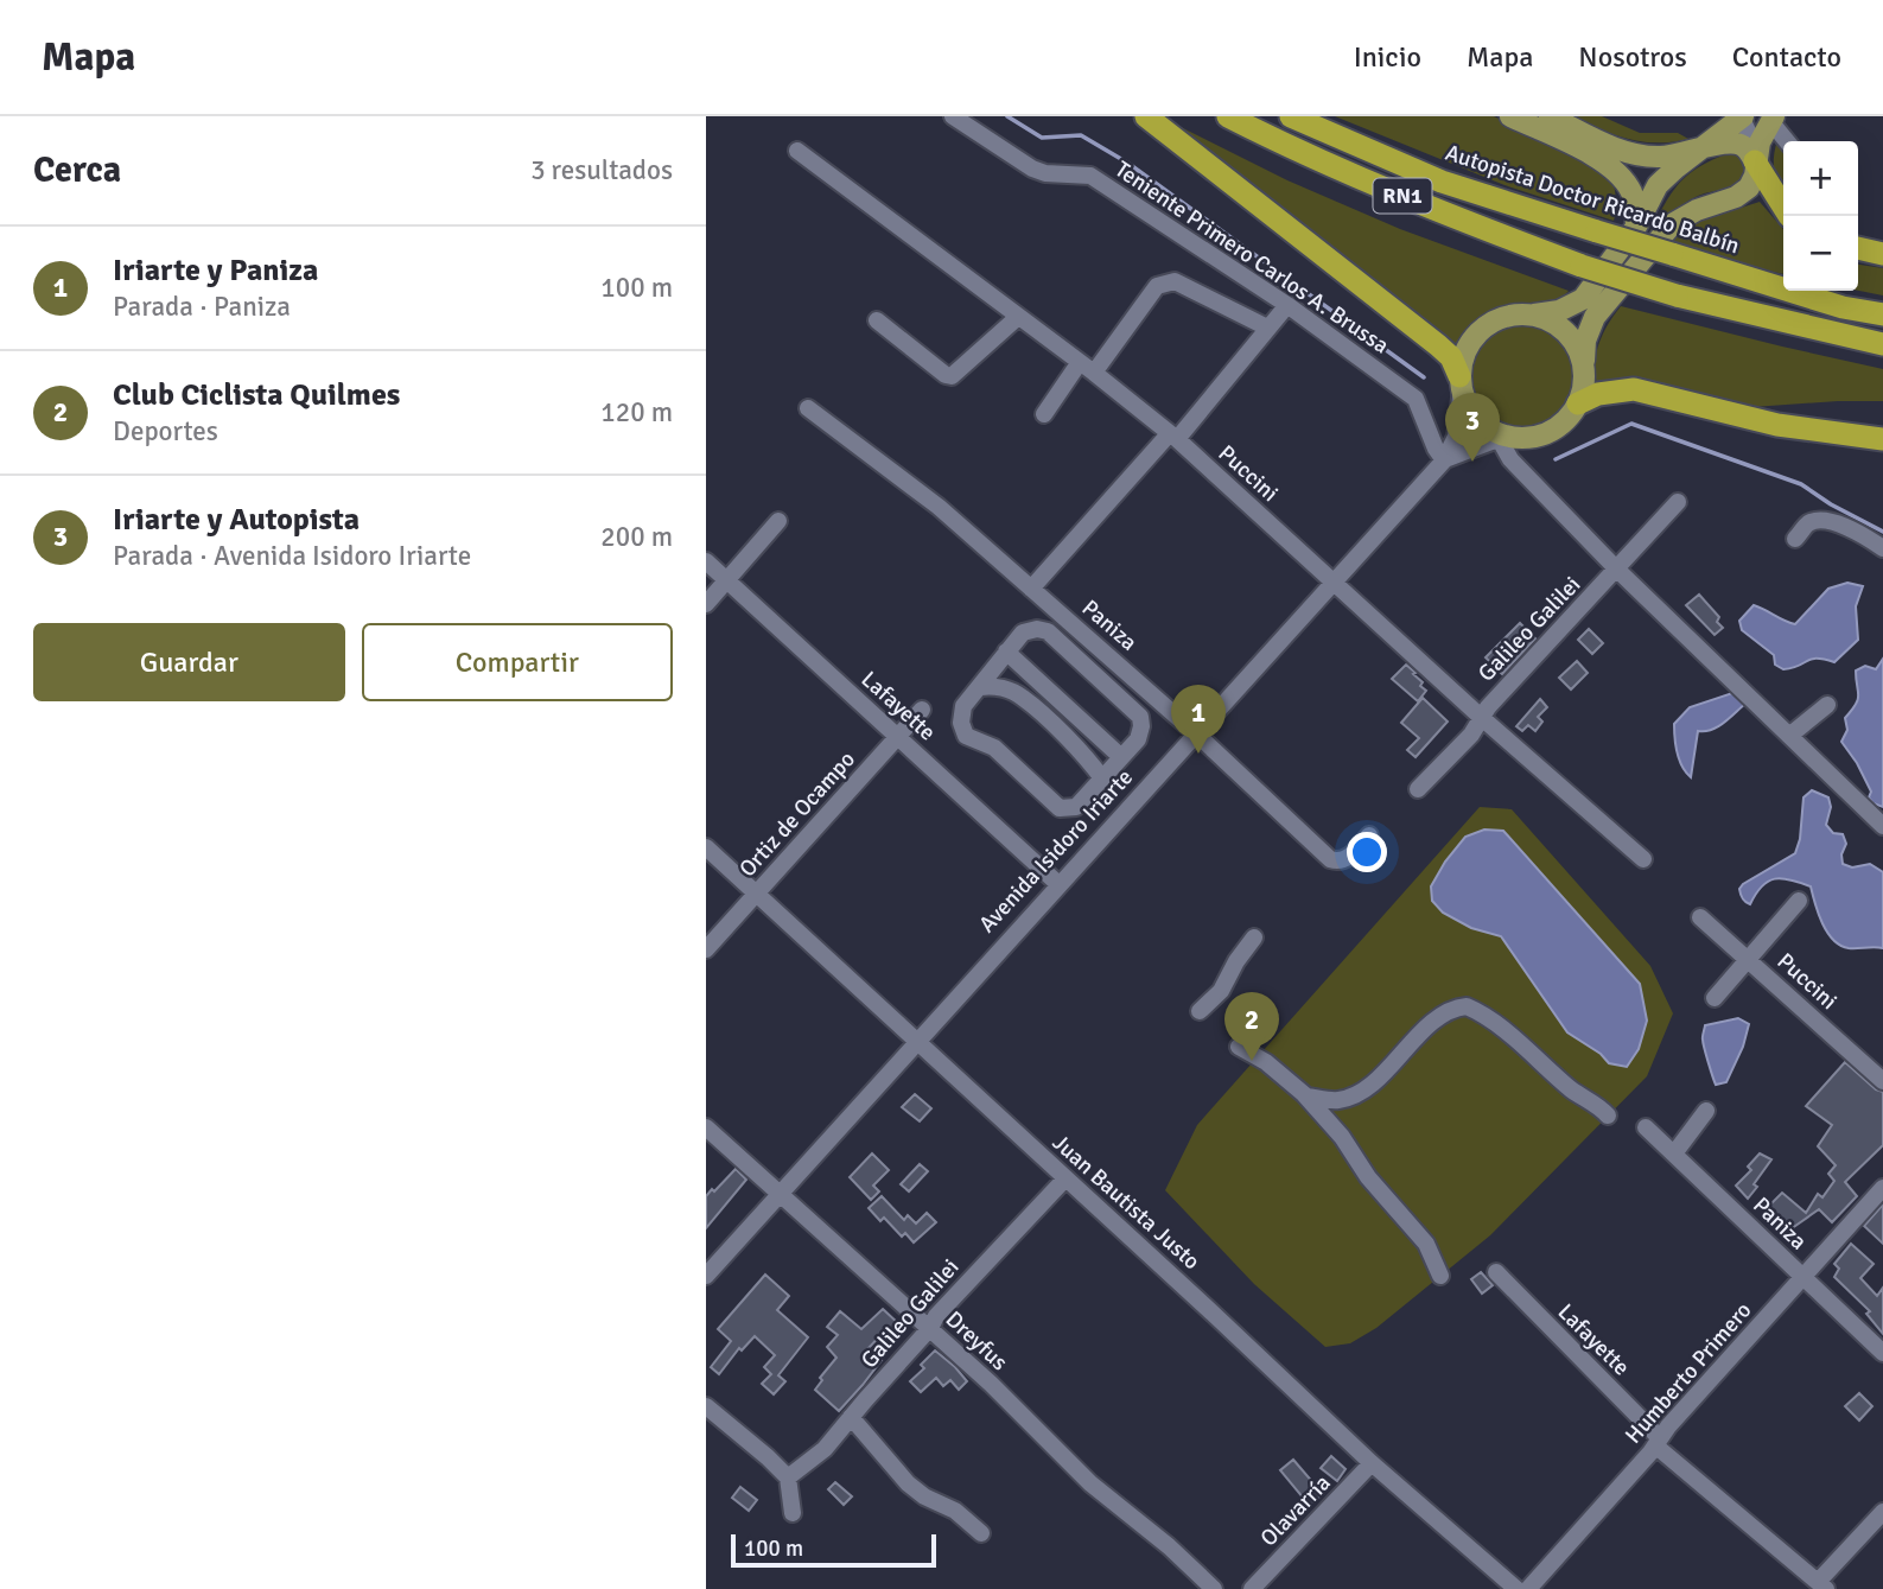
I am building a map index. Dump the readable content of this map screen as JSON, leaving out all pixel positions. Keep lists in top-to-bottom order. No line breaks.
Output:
{"streets":{"highway":["RN1","Autopista Doctor Ricardo Balbín"],"street":["Teniente Primero Carlos A. Brussa","Puccini","Paniza","Galileo Galilei","Lafayette","Ortiz de Ocampo","Avenida Isidoro Iriarte","Juan Bautista Justo","Dreyfus","Humberto Primero","Olavarría"]},"crossings":[["Teniente Primero Carlos A. Brussa","Avenida Isidoro Iriarte"],["Puccini","Galileo Galilei"],["Puccini","Avenida Isidoro Iriarte"],["Paniza","Avenida Isidoro Iriarte"],["Paniza","Humberto Primero"],["Galileo Galilei","Juan Bautista Justo"],["Galileo Galilei","Dreyfus"],["Lafayette","Ortiz de Ocampo"],["Lafayette","Avenida Isidoro Iriarte"],["Lafayette","Humberto Primero"],["Ortiz de Ocampo","Juan Bautista Justo"],["Avenida Isidoro Iriarte","Juan Bautista Justo"],["Avenida Isidoro Iriarte","Dreyfus"],["Juan Bautista Justo","Olavarría"]],"scale_bar":"100 m","page":{"header":"Mapa","nav":["Inicio","Mapa","Nosotros","Contacto"],"heading":["Cerca","3 resultados"],"map_buttons":["+","−"],"list":[{"mark":"1","name":"Iriarte y Paniza","note":"Parada · Paniza","value":"100 m"},{"mark":"2","name":"Club Ciclista Quilmes","note":"Deportes","value":"120 m"},{"mark":"3","name":"Iriarte y Autopista","note":"Parada · Avenida Isidoro Iriarte","value":"200 m"}],"pins":["3","1","2"],"buttons":["Guardar","Compartir"],"scale":"100 m"}}
